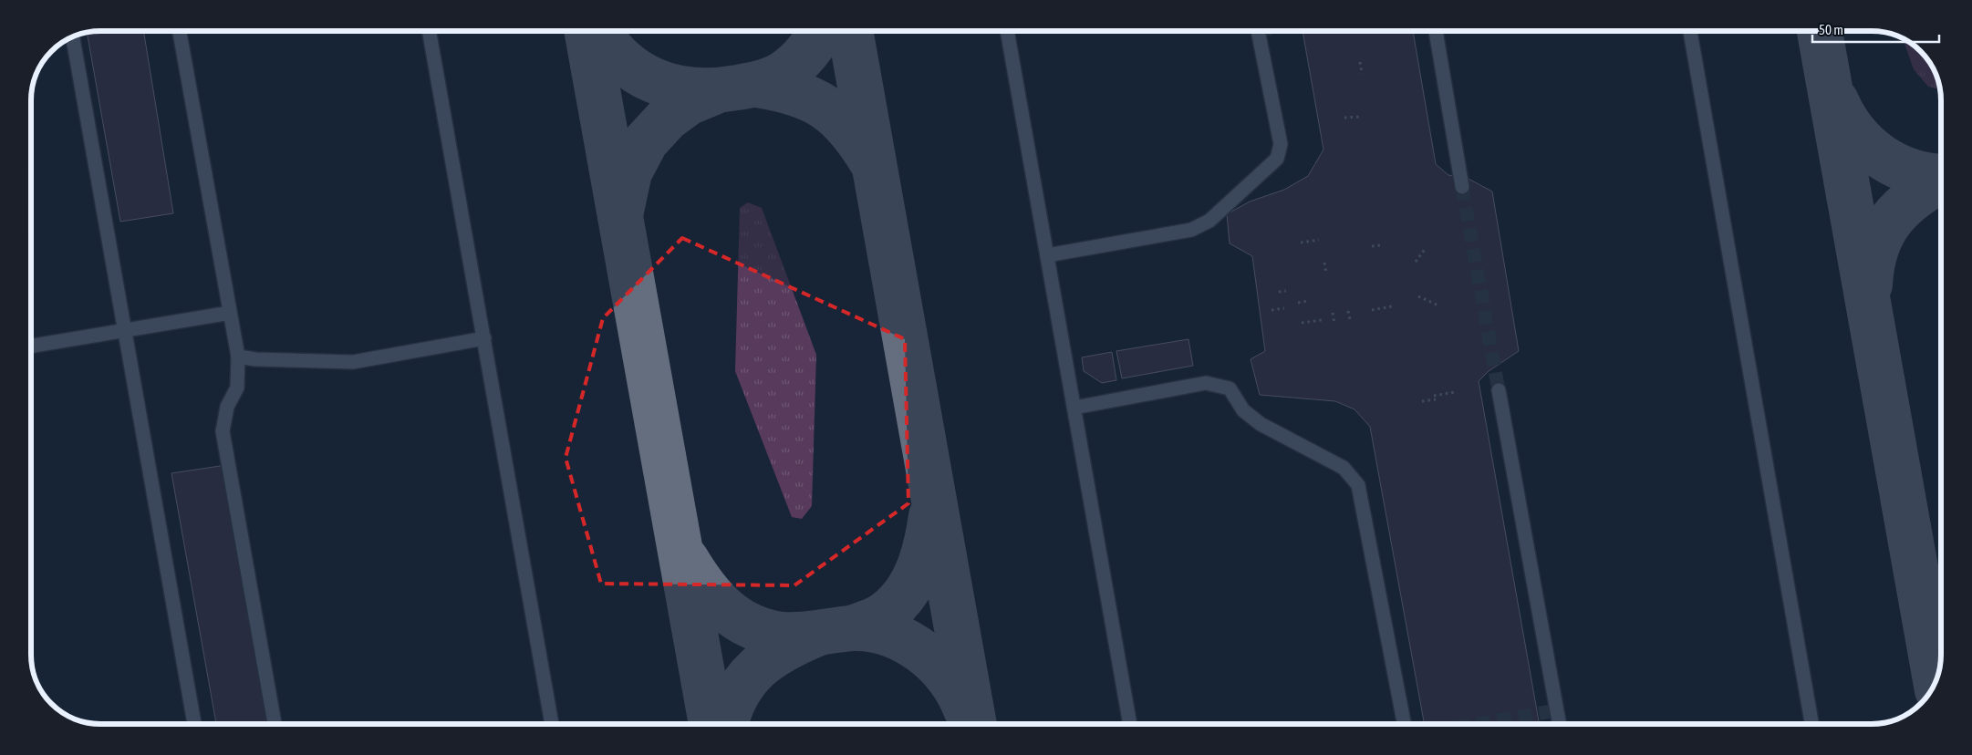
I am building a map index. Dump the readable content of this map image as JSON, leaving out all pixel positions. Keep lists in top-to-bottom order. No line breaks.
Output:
{"scale_bar":"50 m"}
